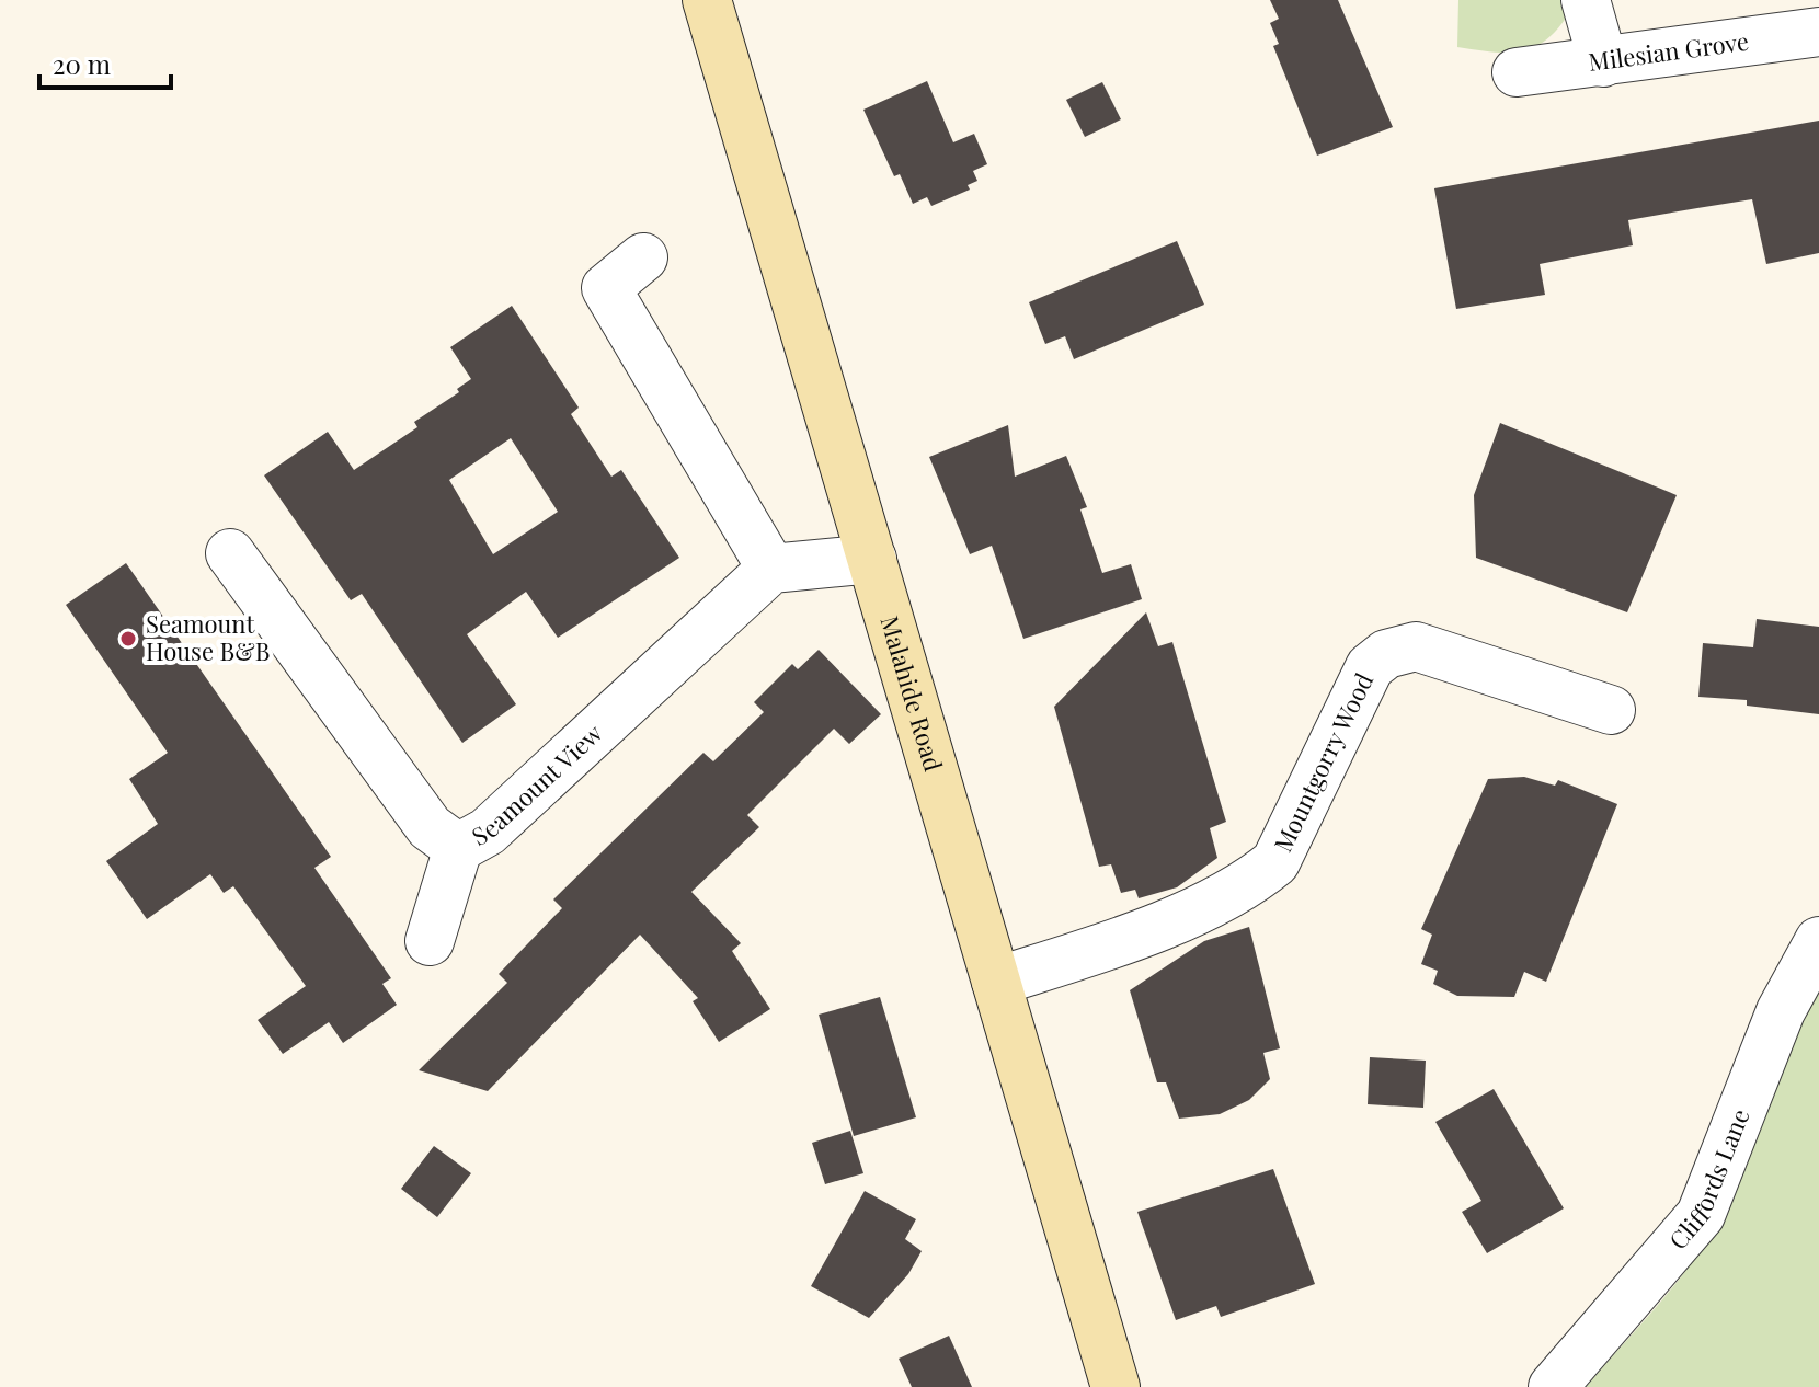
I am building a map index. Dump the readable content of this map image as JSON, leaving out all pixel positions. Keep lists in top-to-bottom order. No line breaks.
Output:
{"streets":{"main road":["Malahide Road"],"street":["Milesian Grove","Mountgorry Wood","Seamount View","Cliffords Lane"]},"crossings":[["Malahide Road","Mountgorry Wood"]],"places":["Seamount House B&B"],"scale_bar":"20 m"}
